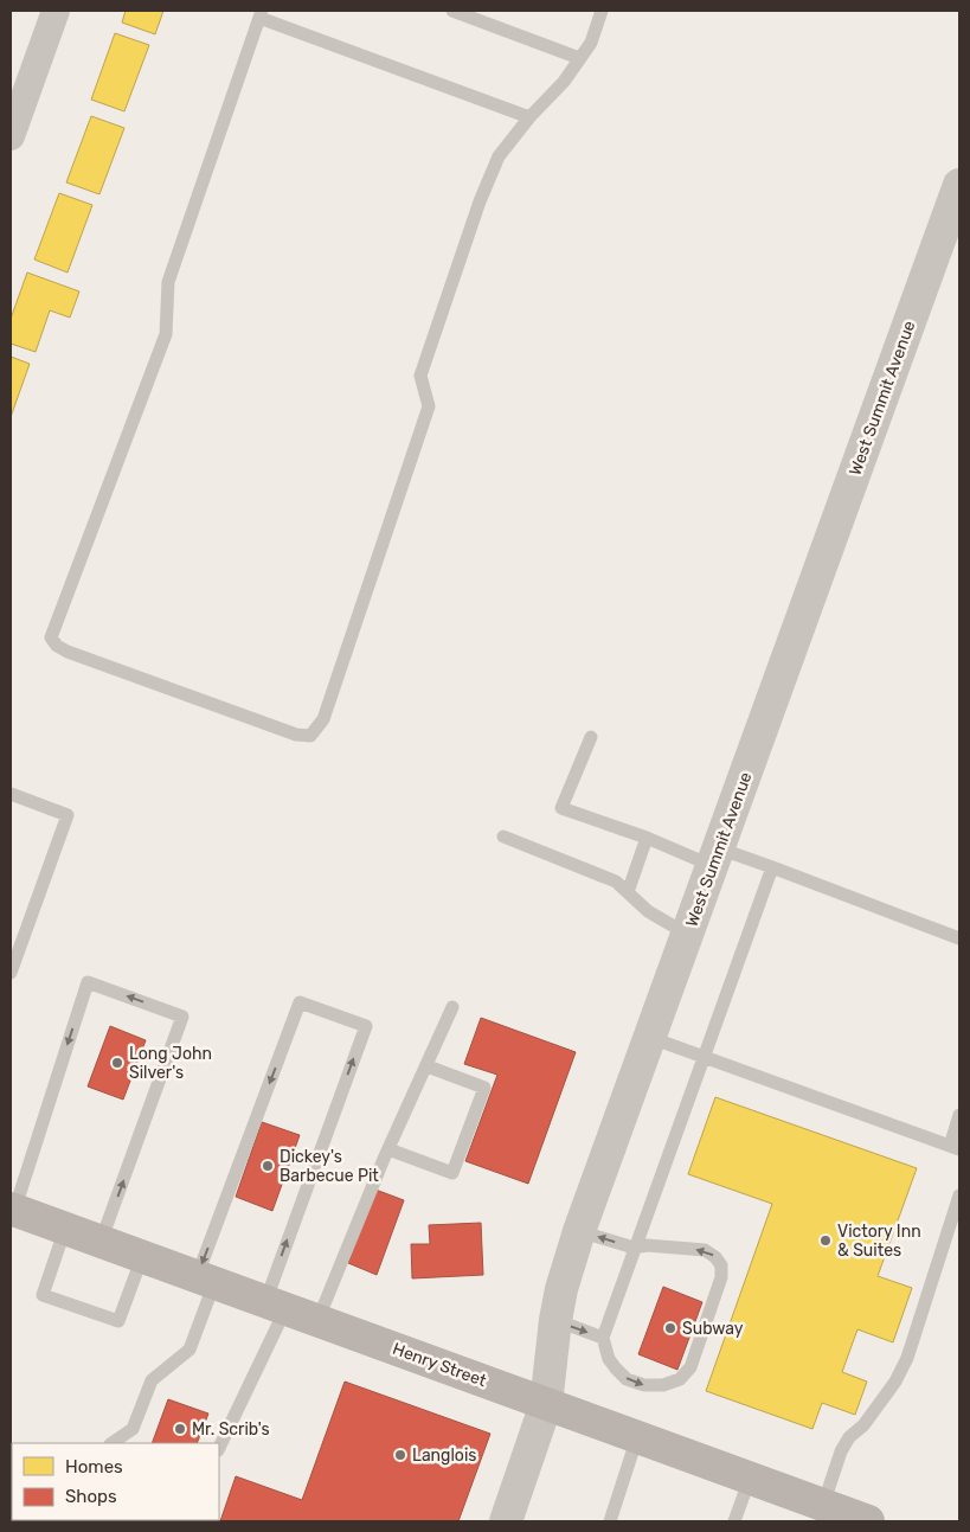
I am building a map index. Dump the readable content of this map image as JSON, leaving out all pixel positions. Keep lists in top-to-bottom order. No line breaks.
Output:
{"streets":{"main road":["Henry Street"],"street":["West Summit Avenue"]},"crossings":[["West Summit Avenue","Henry Street"]],"places":["Long John Silver's","Dickey's Barbecue Pit","Victory Inn & Suites","Subway","Mr. Scrib's","Langlois"],"legend":["Homes","Shops"]}
